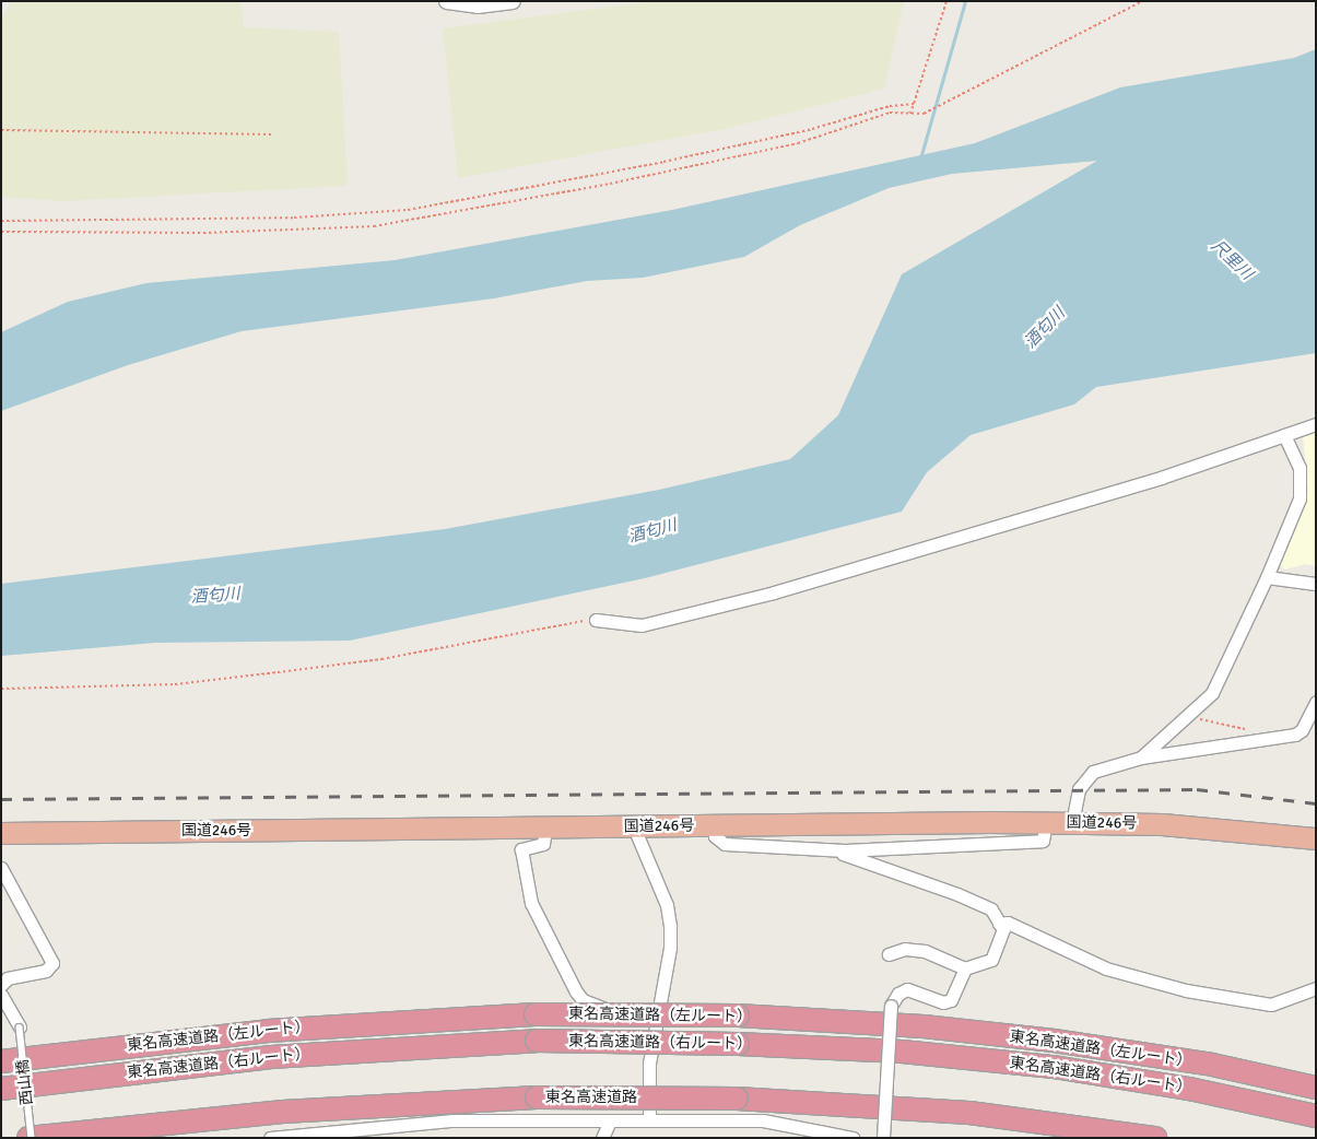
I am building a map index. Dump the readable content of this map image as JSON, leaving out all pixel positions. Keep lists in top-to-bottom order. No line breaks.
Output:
{"streets":{"highway":["国道246号","東名高速道路（左ルート）","東名高速道路（右ルート）","東名高速道路"],"lane":["西山橋"]},"crossings":[["西山橋","東名高速道路"]],"water":["尺里川","酒匂川"]}
